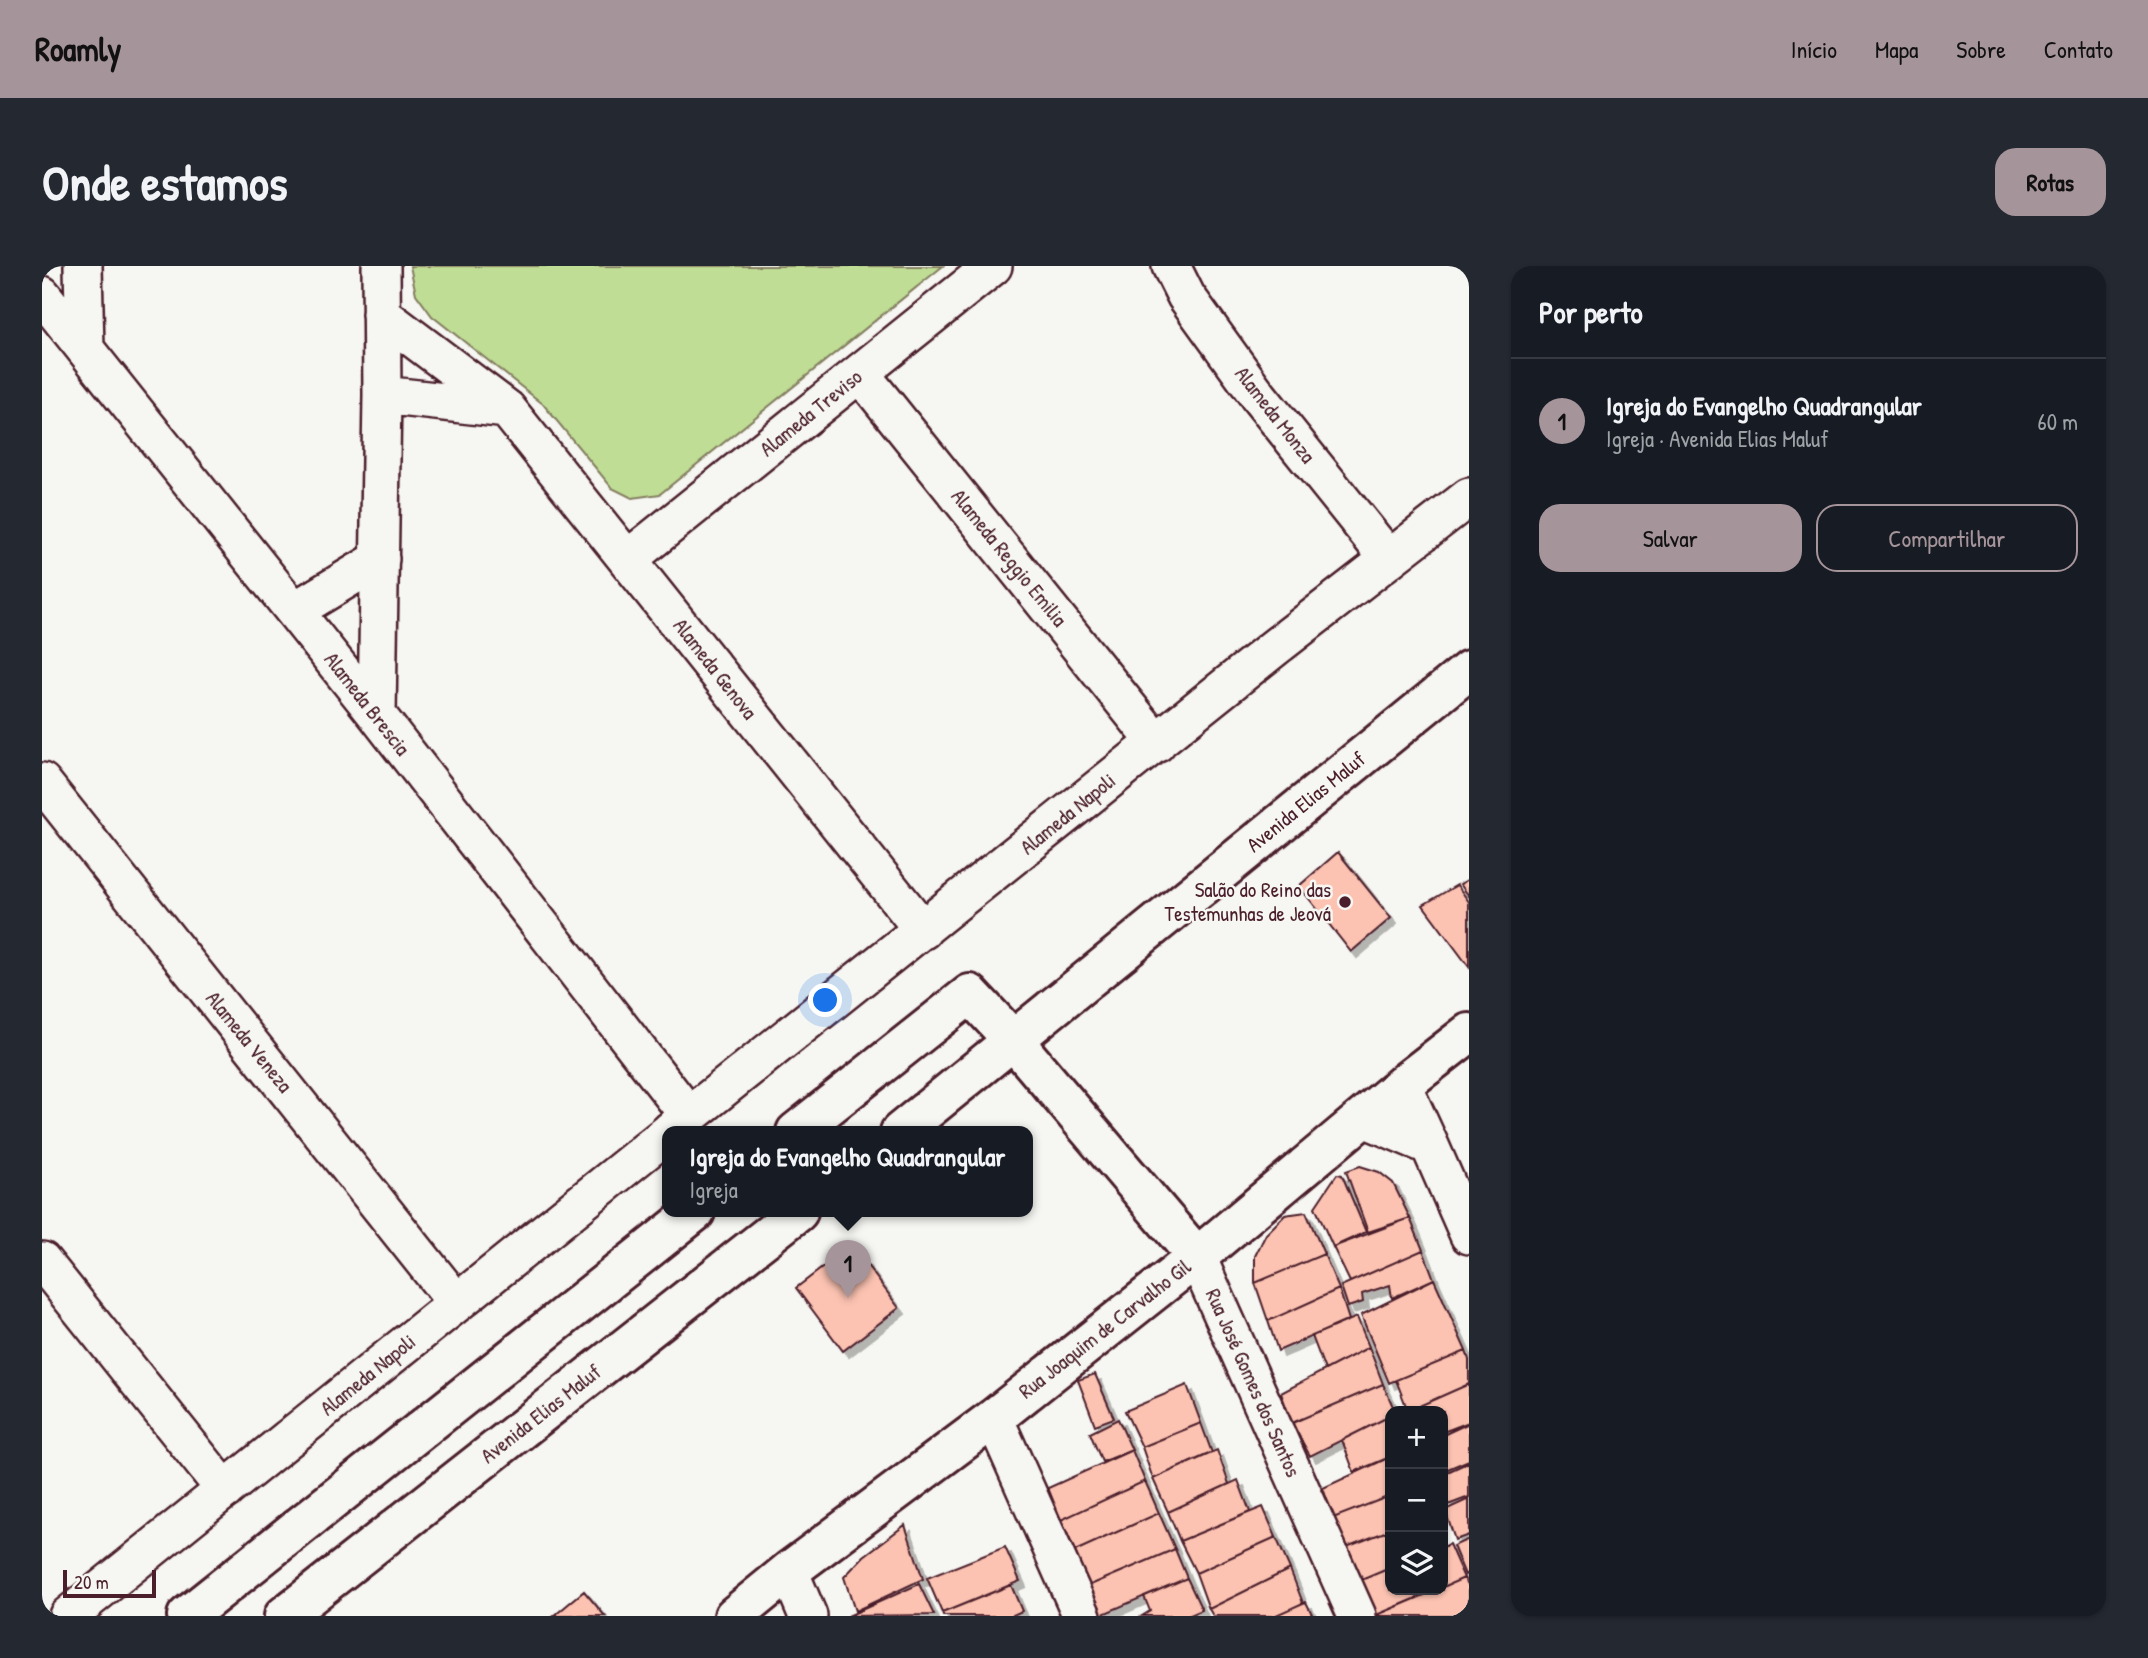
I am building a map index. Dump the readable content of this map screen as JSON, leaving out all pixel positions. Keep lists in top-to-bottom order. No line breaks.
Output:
{"streets":{"street":["Alameda Treviso","Alameda Monza","Alameda Reggio Emilia","Alameda Genova","Alameda Brescia","Avenida Elias Maluf","Alameda Napoli","Alameda Veneza","Rua Joaquim de Carvalho Gil","Rua José Gomes dos Santos"]},"crossings":[["Alameda Treviso","Alameda Reggio Emilia"],["Alameda Treviso","Alameda Genova"],["Alameda Monza","Alameda Napoli"],["Alameda Reggio Emilia","Alameda Napoli"],["Alameda Genova","Alameda Napoli"],["Avenida Elias Maluf","Rua José Gomes dos Santos"],["Alameda Napoli","Alameda Veneza"],["Rua Joaquim de Carvalho Gil","Rua José Gomes dos Santos"]],"places":["Salão do Reino das Testemunhas de Jeová"],"scale_bar":"20 m","page":{"header":"Roamly","nav":["Início","Mapa","Sobre","Contato"],"buttons":["Rotas",["Salvar","Compartilhar"]],"title":"Onde estamos","heading":"Por perto","list":[{"mark":"1","name":"Igreja do Evangelho Quadrangular","note":"Igreja · Avenida Elias Maluf","value":"60 m"}],"popup":["Igreja do Evangelho Quadrangular","Igreja"],"pins":"1","map_buttons":["+","−"],"scale":"20 m"}}
